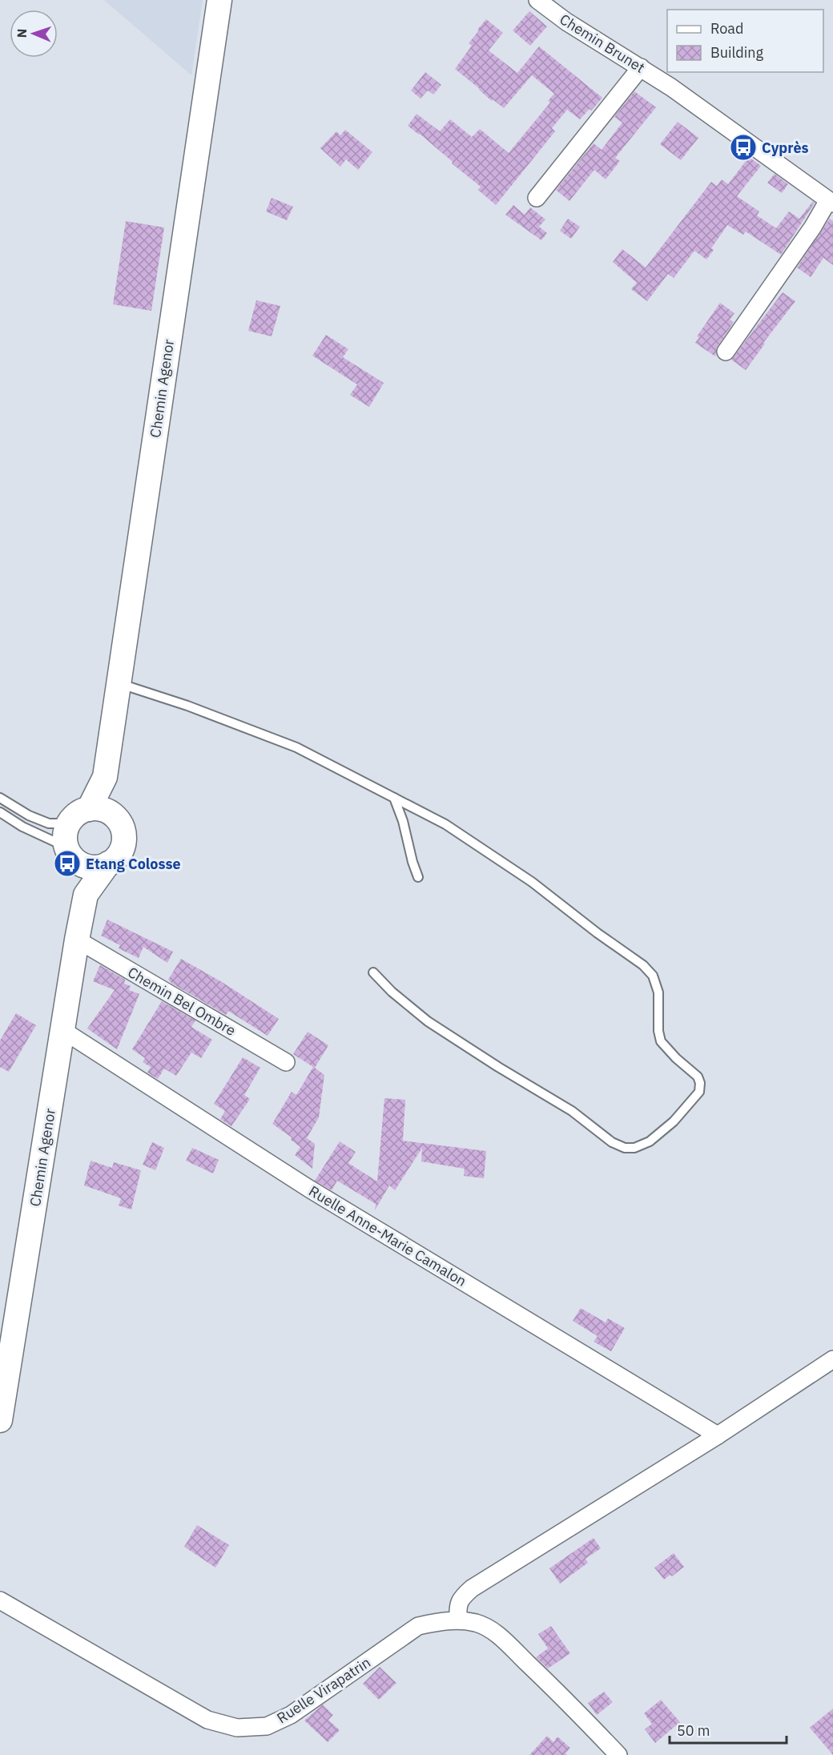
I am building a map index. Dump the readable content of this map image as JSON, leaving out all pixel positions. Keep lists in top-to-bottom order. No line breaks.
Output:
{"streets":{"main road":["Chemin Agenor"],"street":["Chemin Brunet","Chemin Bel Ombre","Ruelle Anne-Marie Camalon","Ruelle Virapatrin"]},"crossings":[["Chemin Agenor","Chemin Bel Ombre"],["Chemin Agenor","Ruelle Anne-Marie Camalon"]],"places":{"bus stop":["Cyprès","Etang Colosse"]},"legend":["Road","Building"],"scale_bar":"50 m","north":"left"}
